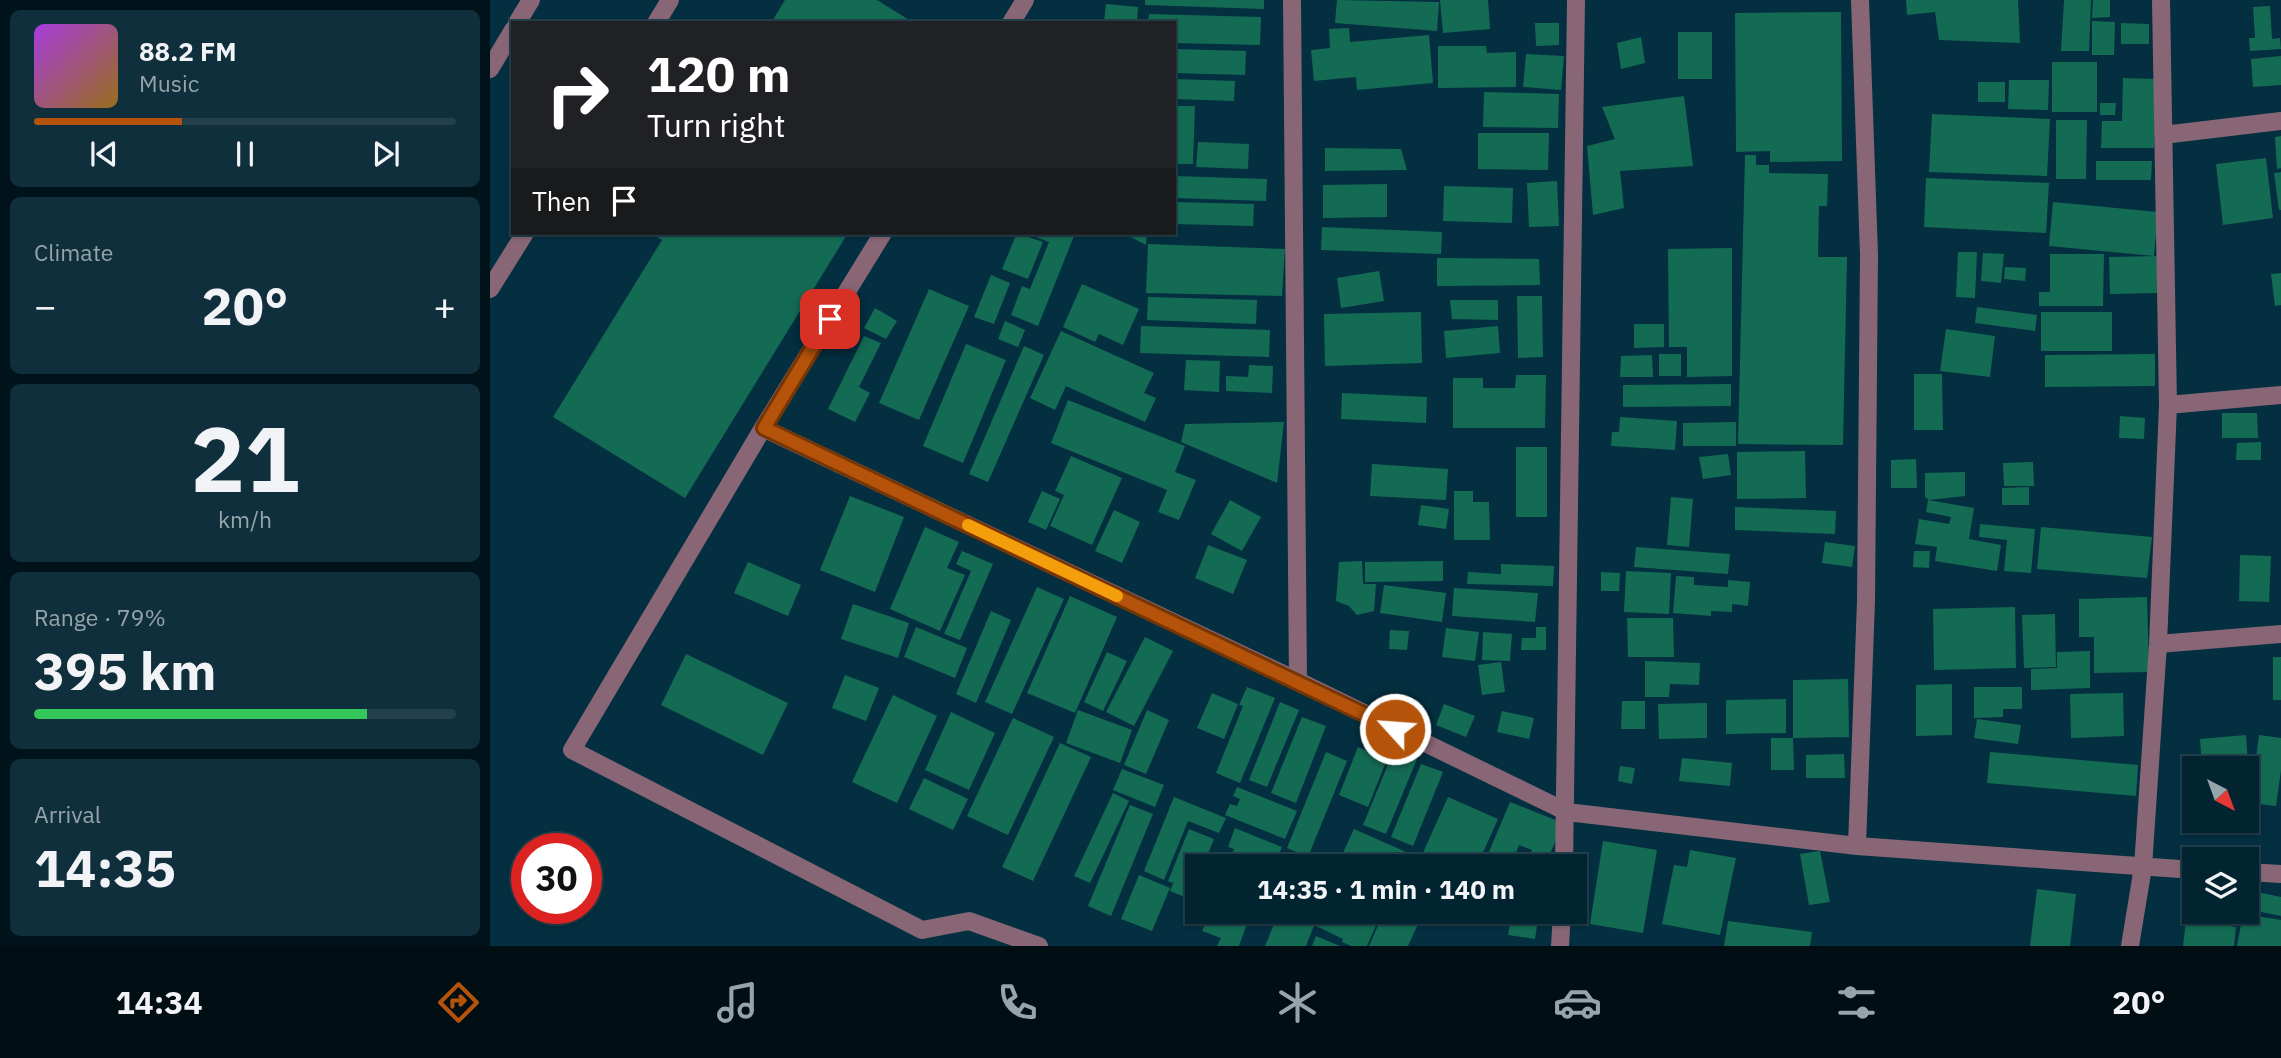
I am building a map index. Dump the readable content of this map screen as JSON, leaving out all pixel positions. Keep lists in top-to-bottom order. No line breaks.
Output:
{"north":"bottom right","page":{"turn":["120 m","Turn right"],"song":["88.2 FM","Music"],"then":"Then","tile":["Climate",["21","km/h"],["Range · 79%","395 km"],["Arrival","14:35"]],"heat":["−","20°","+"],"limit":"30","trip":"14:35 · 1 min · 140 m","tabs":["14:34","20°"]}}
